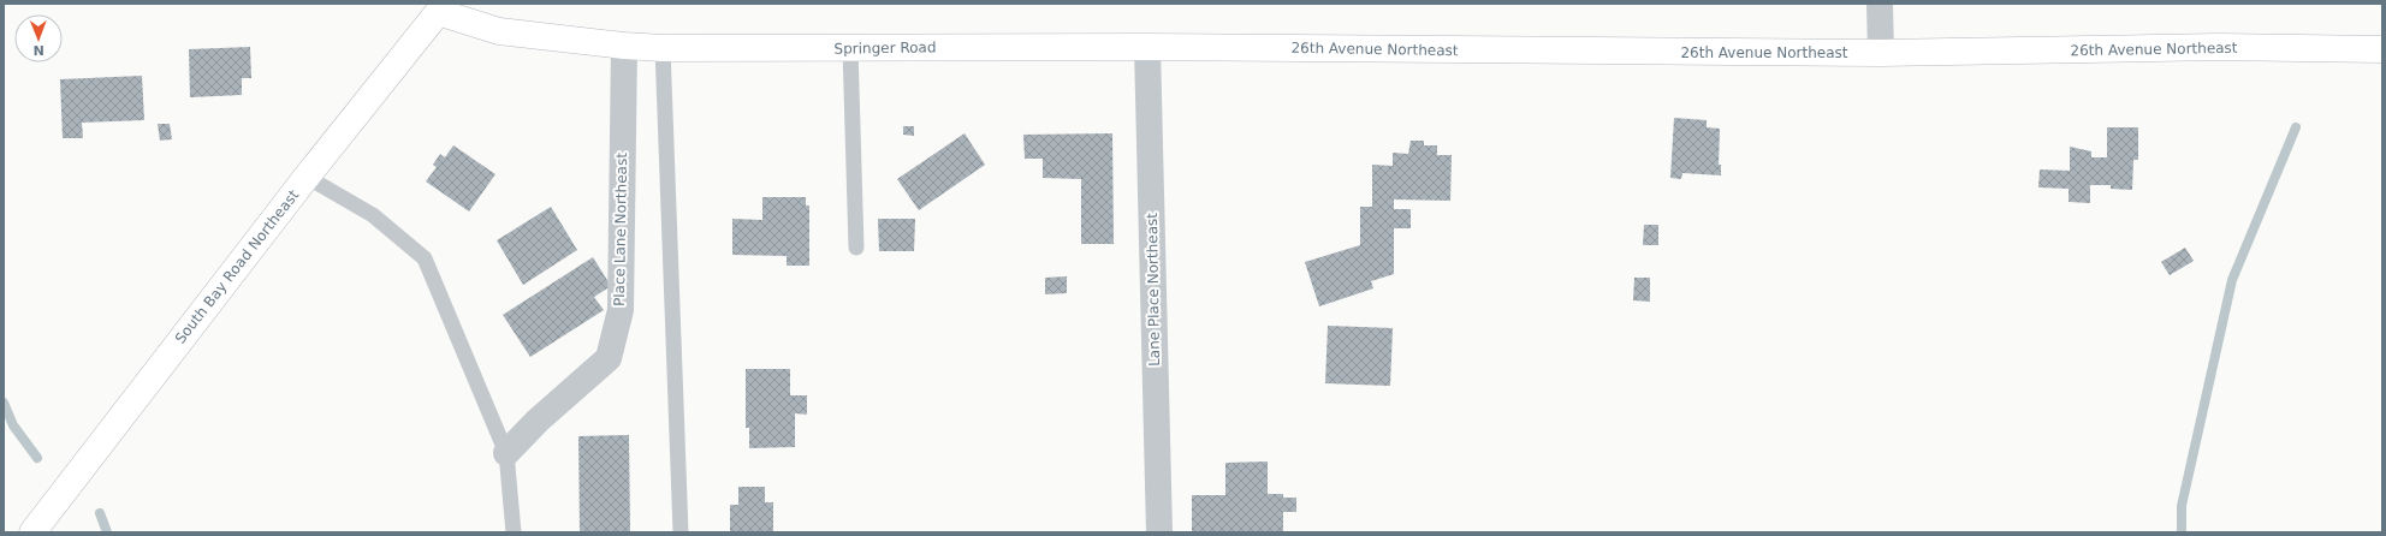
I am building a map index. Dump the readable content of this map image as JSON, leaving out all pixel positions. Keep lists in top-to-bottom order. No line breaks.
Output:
{"streets":{"street":["Springer Road","26th Avenue Northeast","Place Lane Northeast","South Bay Road Northeast","Lane Place Northeast"]},"crossings":[["Springer Road","26th Avenue Northeast"],["Springer Road","Place Lane Northeast"],["Springer Road","Lane Place Northeast"],["26th Avenue Northeast","Lane Place Northeast"]],"north":"bottom"}
